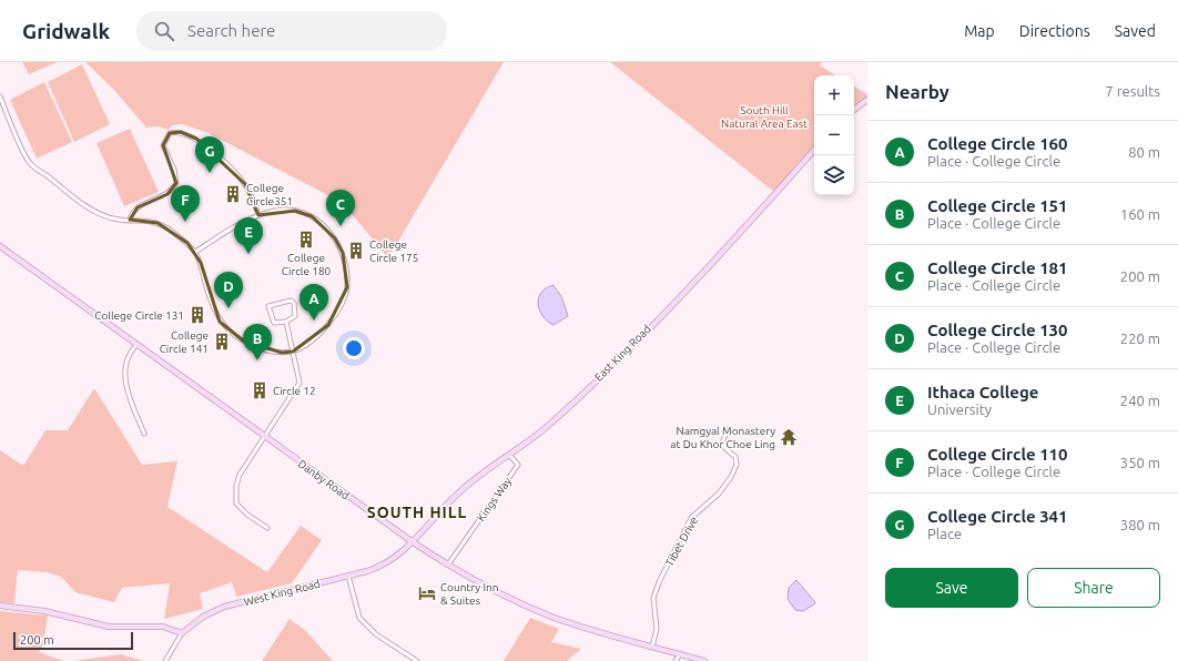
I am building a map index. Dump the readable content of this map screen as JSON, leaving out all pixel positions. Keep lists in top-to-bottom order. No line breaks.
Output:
{"streets":{"street":["East King Road","Danby Road","Kings Way","Tibet Drive","West King Road"]},"crossings":[["East King Road","Danby Road"],["East King Road","Kings Way"],["East King Road","West King Road"],["Danby Road","Kings Way"],["Danby Road","Tibet Drive"],["Danby Road","West King Road"]],"districts":["SOUTH HILL"],"parks":["South Hill Natural Area East"],"places":{"building":["College Circle351","College Circle 180","College Circle 175","College Circle 131","College Circle 141","Circle 12"],"temple":["Namgyal Monastery at Du Khor Choe Ling"],"hotel":["Country Inn & Suites"]},"scale_bar":"200 m","page":{"header":"Gridwalk","search":"Search here","nav":["Map","Directions","Saved"],"heading":["Nearby","7 results"],"map_buttons":["+","−"],"list":[{"mark":"A","name":"College Circle 160","note":"Place · College Circle","value":"80 m"},{"mark":"B","name":"College Circle 151","note":"Place · College Circle","value":"160 m"},{"mark":"C","name":"College Circle 181","note":"Place · College Circle","value":"200 m"},{"mark":"D","name":"College Circle 130","note":"Place · College Circle","value":"220 m"},{"mark":"E","name":"Ithaca College","note":"University","value":"240 m"},{"mark":"F","name":"College Circle 110","note":"Place · College Circle","value":"350 m"},{"mark":"G","name":"College Circle 341","note":"Place","value":"380 m"}],"pins":["G","F","C","E","D","A","B"],"buttons":["Save","Share"],"scale":"200 m"}}
